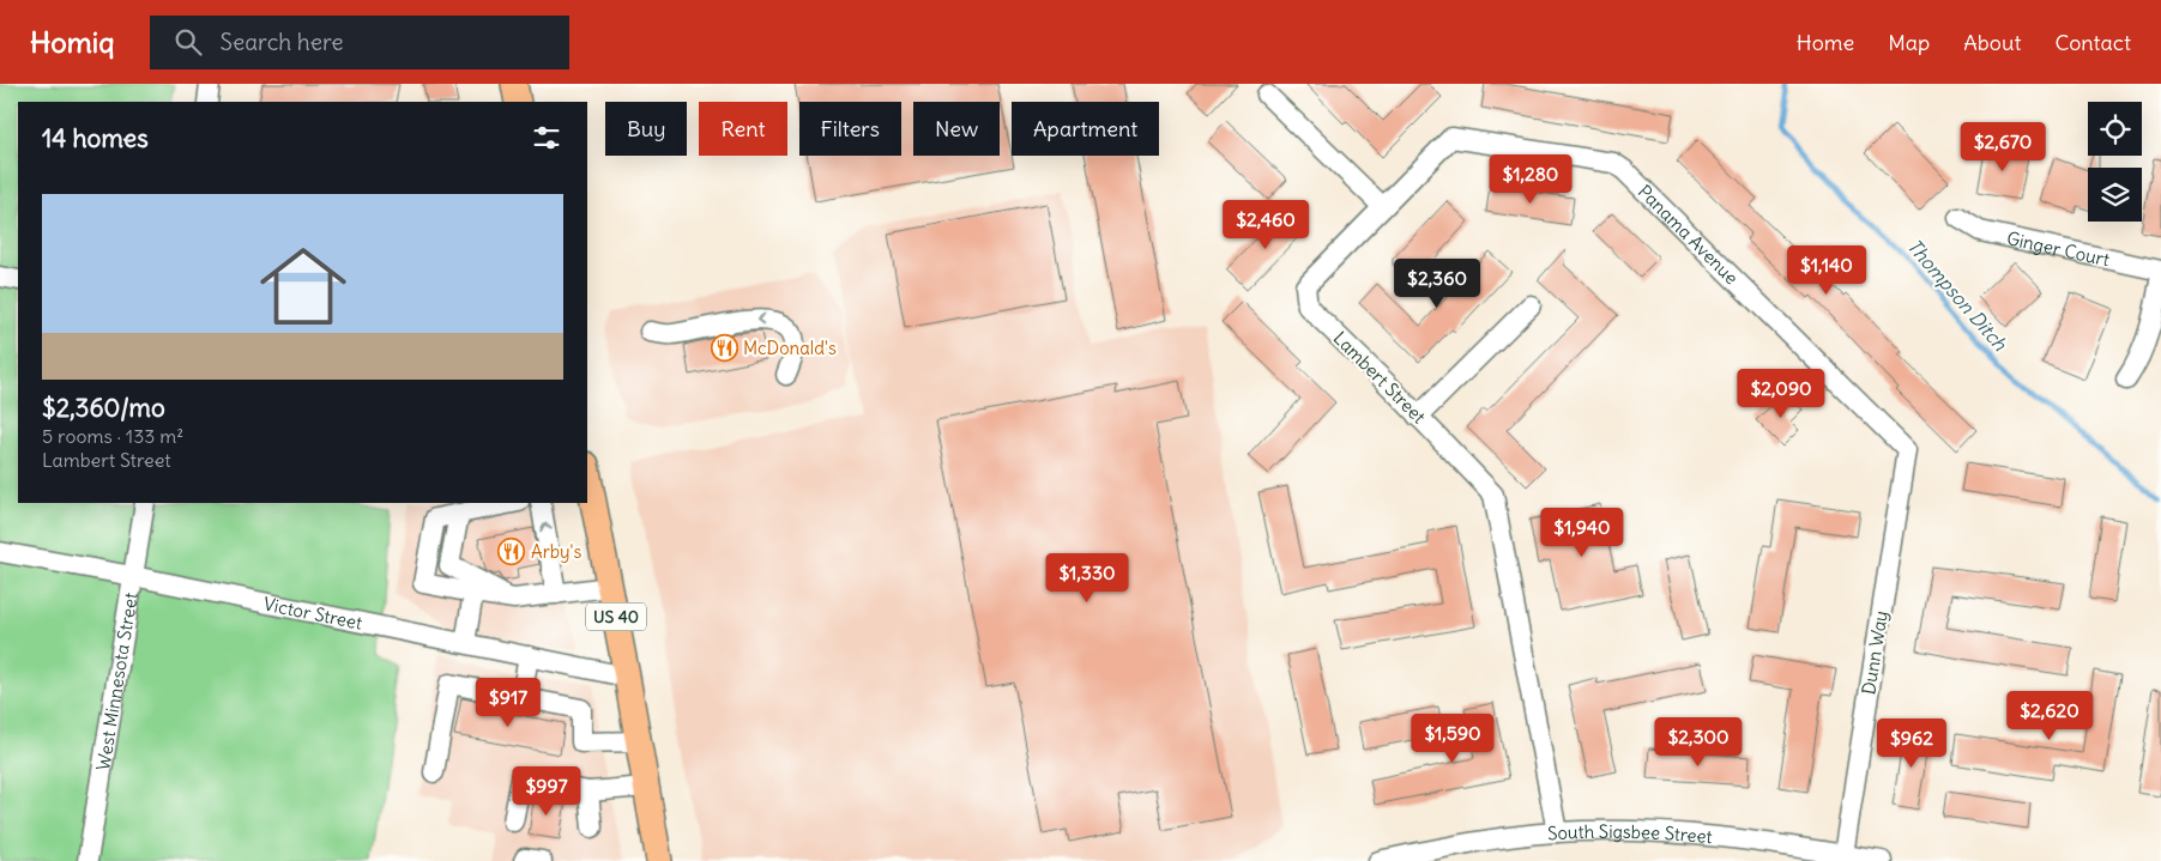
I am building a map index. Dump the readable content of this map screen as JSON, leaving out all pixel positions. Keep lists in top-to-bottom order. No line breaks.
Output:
{"streets":{"main road":["US 40"],"street":["Panama Avenue","Ginger Court","Lambert Street","Victor Street","Dunn Way","West Minnesota Street","South Sigsbee Street"]},"crossings":[["Panama Avenue","Lambert Street"],["Panama Avenue","Dunn Way"],["Lambert Street","South Sigsbee Street"],["Victor Street","US 40"],["Victor Street","West Minnesota Street"],["Dunn Way","South Sigsbee Street"]],"water":["Thompson Ditch"],"places":{"restaurant":["McDonald's","Arby's"]},"page":{"header":"Homiq","search":"Search here","nav":["Home","Map","About","Contact"],"chip":["Buy","Rent","Filters","New","Apartment"],"heading":"14 homes","price":["$2,670","$1,280","$2,460","$1,140","$2,360","$2,090","$1,940","$1,330","$917","$2,620","$1,590","$2,300","$962","$997"],"list":[{"name":"$2,360/mo","note":"5 rooms · 133 m² · Lambert Street"}]}}
